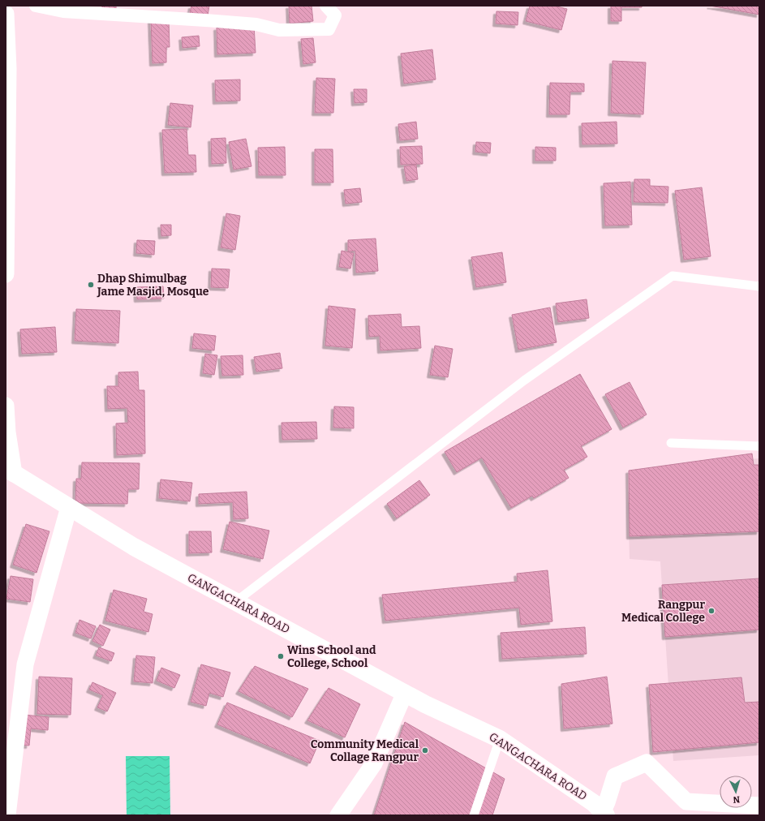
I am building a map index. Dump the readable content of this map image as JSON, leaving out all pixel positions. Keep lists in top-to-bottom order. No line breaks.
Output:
{"streets":{"main road":["GANGACHARA ROAD"]},"places":["Dhap Shimulbag Jame Masjid, Mosque","Rangpur Medical College","Wins School and College, School","Community Medical Collage Rangpur"],"north":"bottom"}
